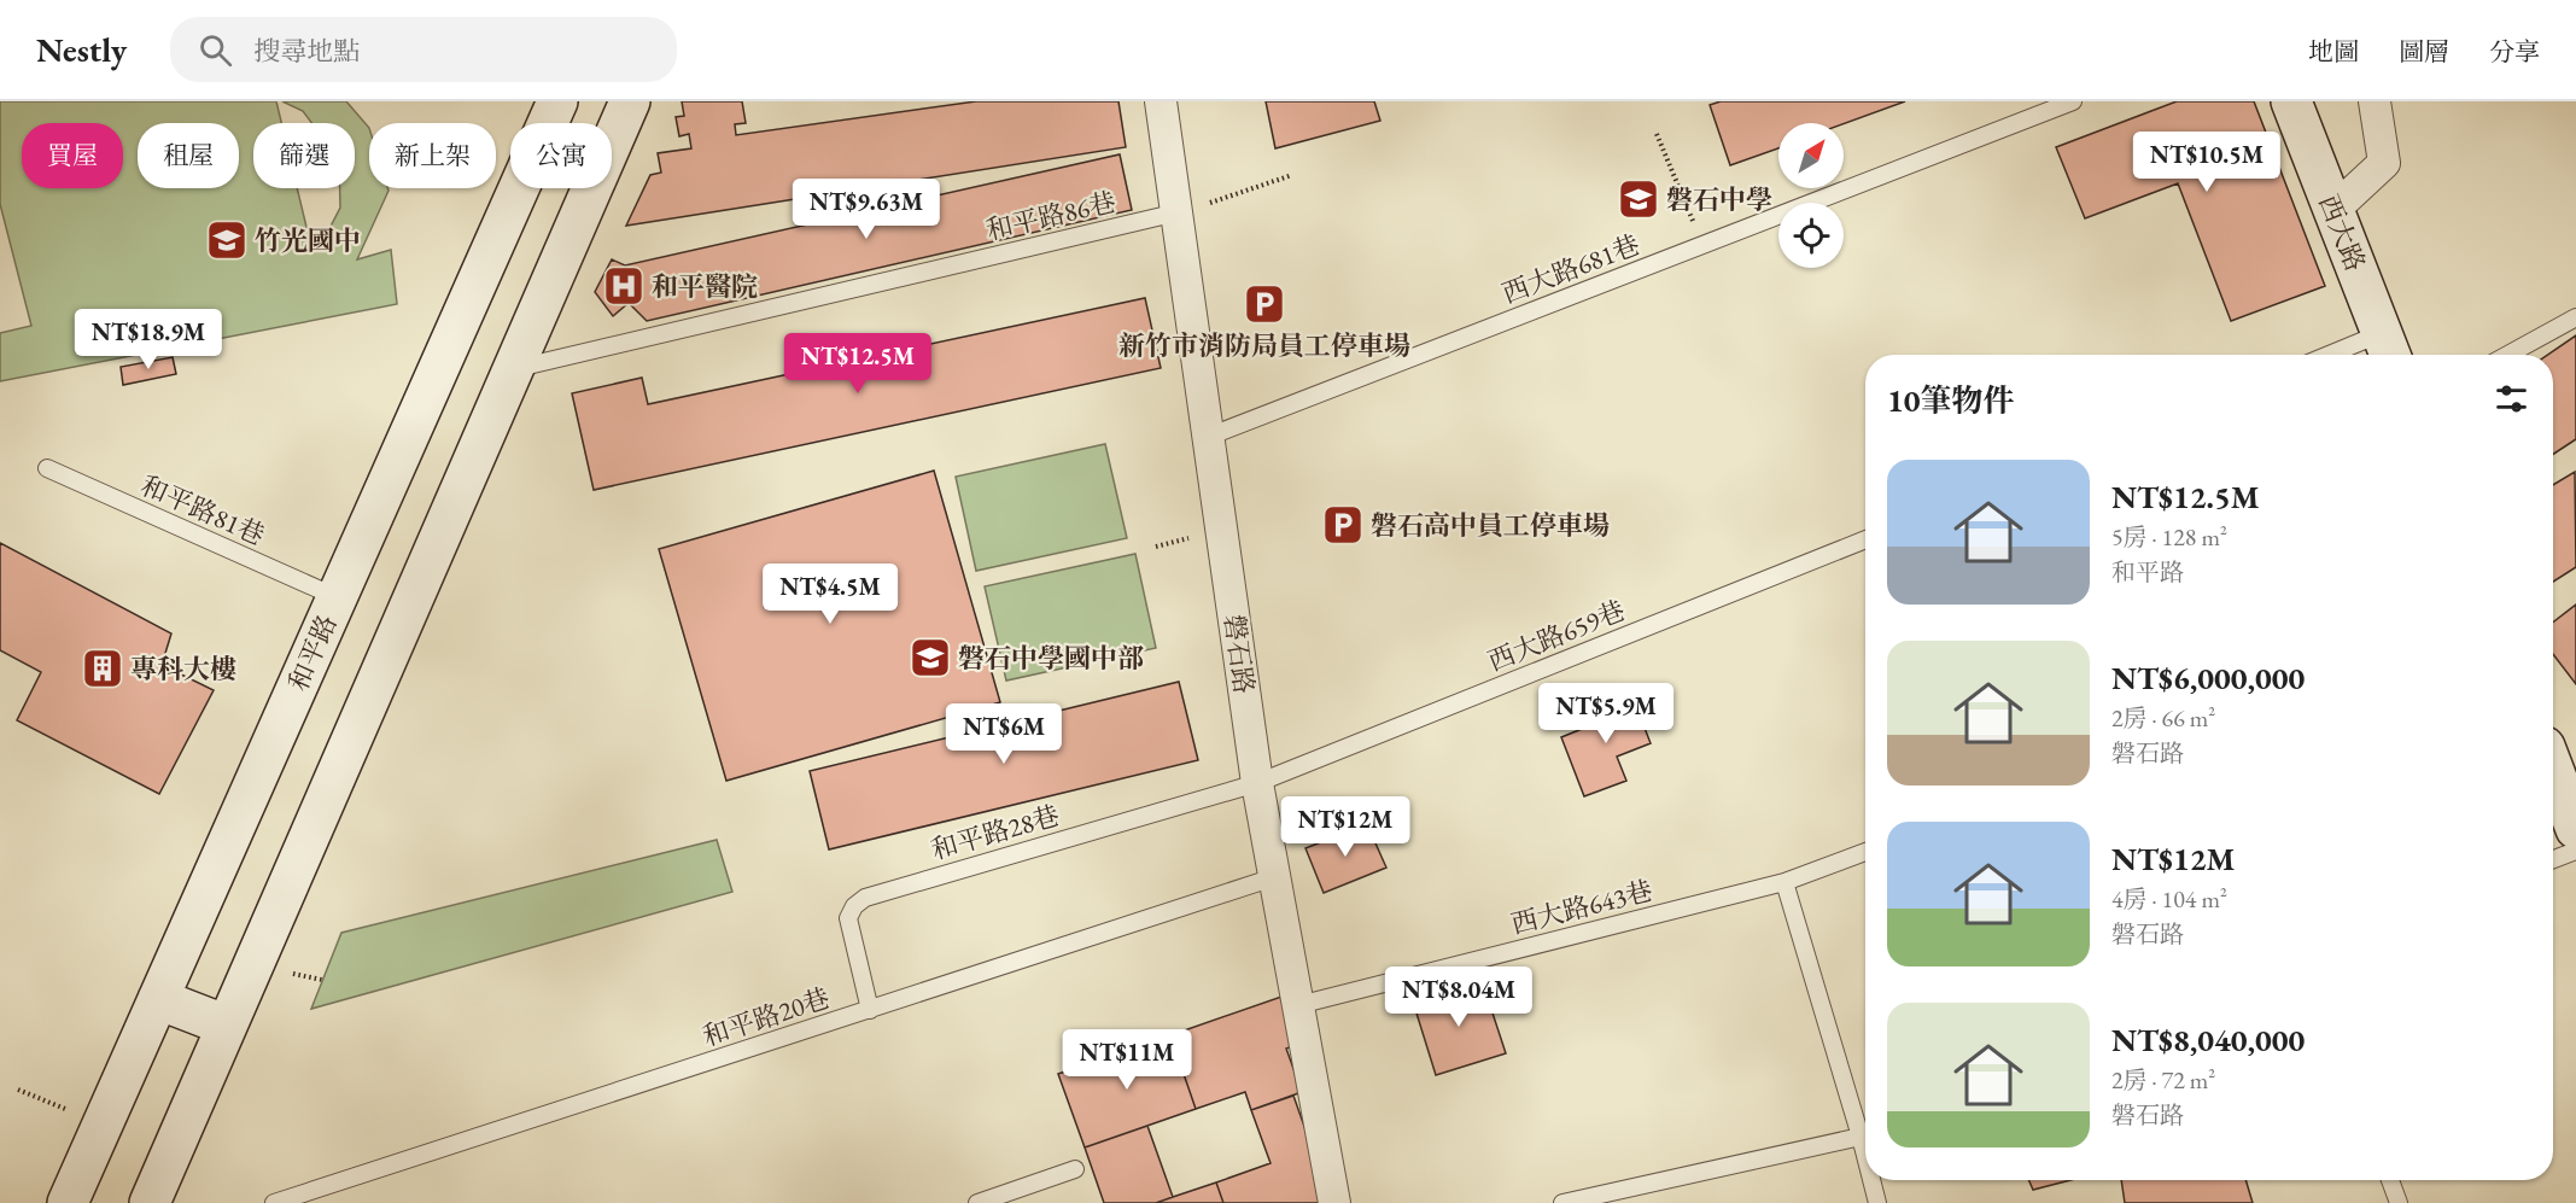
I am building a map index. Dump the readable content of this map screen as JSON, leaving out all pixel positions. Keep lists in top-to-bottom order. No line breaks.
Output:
{"streets":{"street":["西大路","和平路","磐石路"],"lane":["和平路86巷","西大路681巷","和平路81巷","西大路659巷","和平路28巷","西大路643巷","和平路20巷"]},"crossings":[["和平路86巷","磐石路"],["西大路681巷","磐石路"],["和平路81巷","和平路"],["西大路659巷","磐石路"],["西大路659巷","和平路28巷"],["磐石路","和平路28巷"],["磐石路","西大路643巷"],["磐石路","和平路20巷"],["和平路28巷","和平路20巷"]],"places":{"school or university":["磐石中學","竹光國中","磐石中學國中部"],"hospital":["和平醫院"],"parking":["新竹市消防局員工停車場","磐石高中員工停車場"],"building":["專科大樓"]},"north":"top right","page":{"header":"Nestly","search":"搜尋地點","nav":["地圖","圖層","分享"],"chip":["買屋","租屋","篩選","新上架","公寓"],"price":["NT$10.5M","NT$9.63M","NT$18.9M","NT$12.5M","NT$4.5M","NT$5.9M","NT$6M","NT$12M","NT$8.04M","NT$11M"],"heading":"10筆物件","list":[{"name":"NT$12.5M","note":"5房 · 128 m² · 和平路"},{"name":"NT$6,000,000","note":"2房 · 66 m² · 磐石路"},{"name":"NT$12M","note":"4房 · 104 m² · 磐石路"},{"name":"NT$8,040,000","note":"2房 · 72 m² · 磐石路"}]}}
